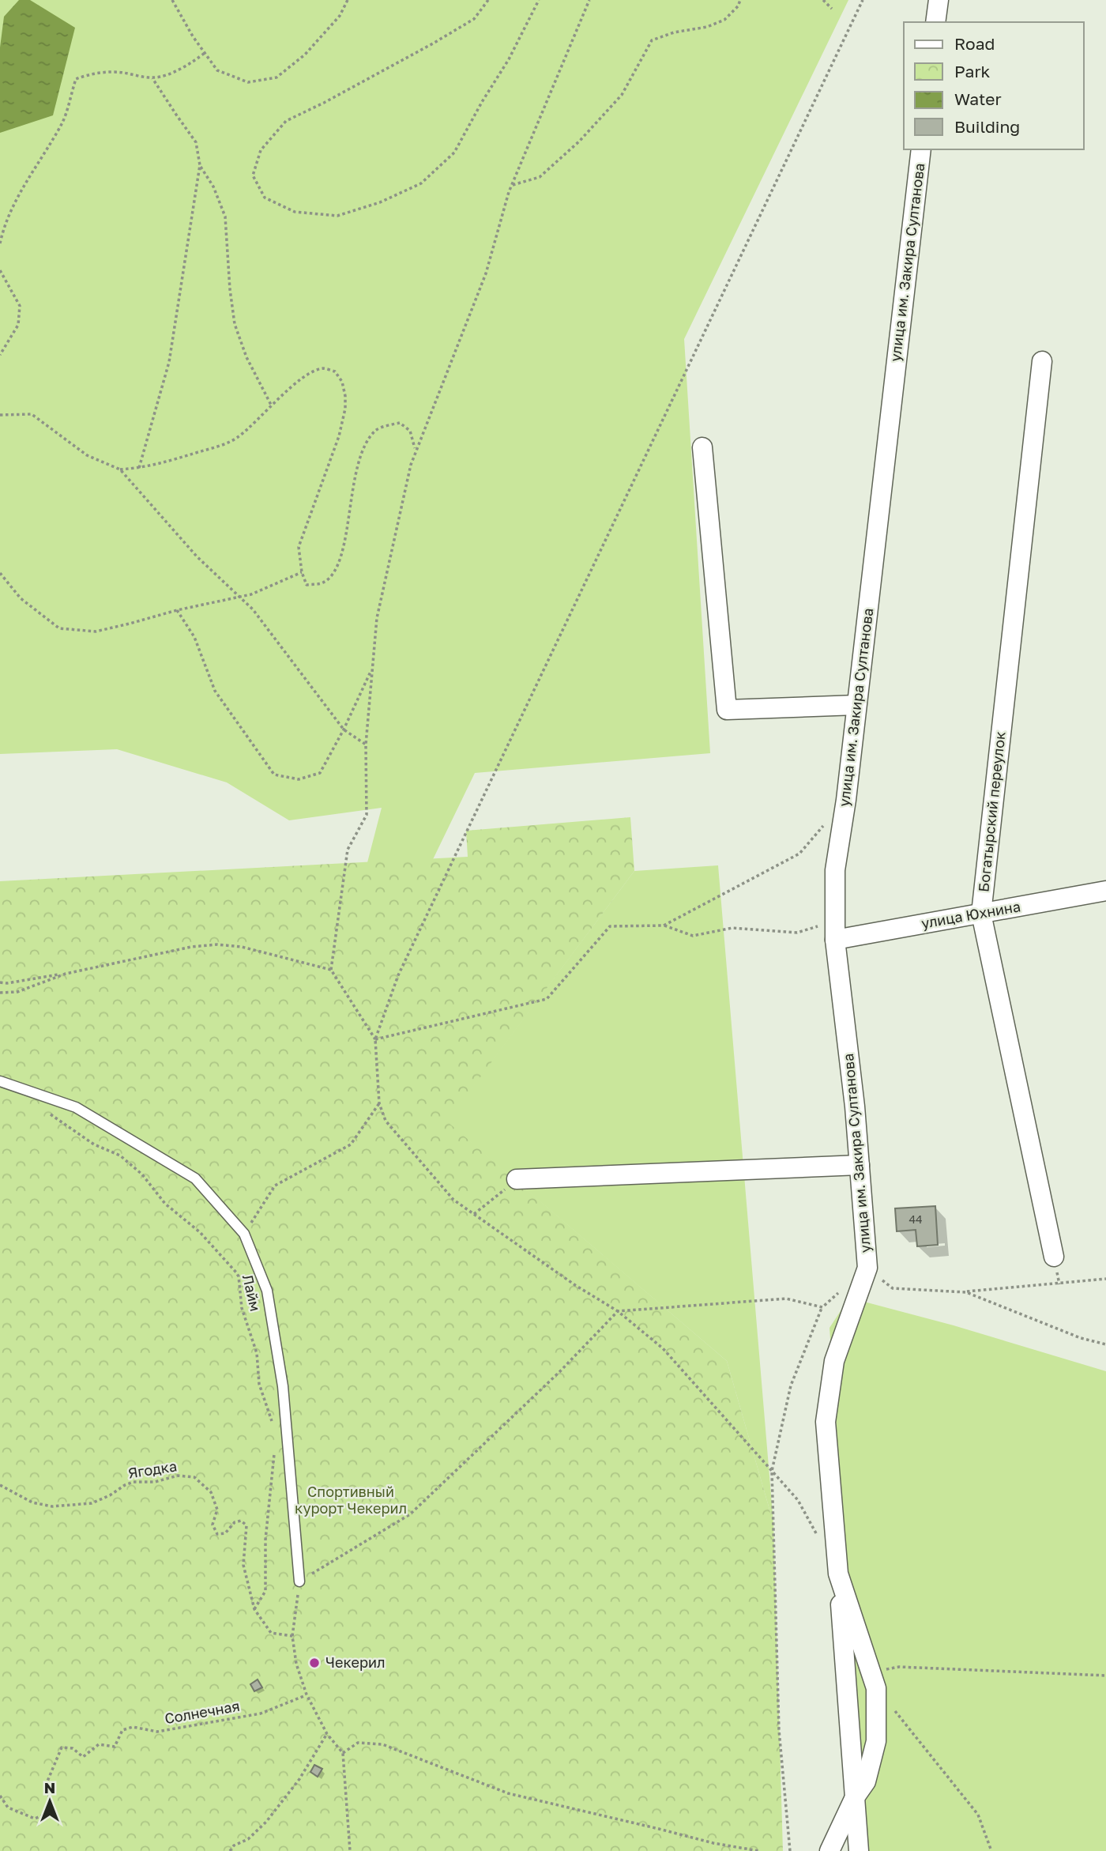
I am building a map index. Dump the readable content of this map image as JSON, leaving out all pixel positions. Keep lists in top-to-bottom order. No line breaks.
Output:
{"streets":{"street":["улица им. Закира Султанова","Богатырский переулок","улица Юхнина"],"path":["Лайм","Ягодка","Солнечная"]},"crossings":[["улица им. Закира Султанова","улица Юхнина"],["Богатырский переулок","улица Юхнина"]],"parks":["Спортивный курорт Чекерил"],"places":["Чекерил"],"house_numbers":["44"],"legend":["Road","Park","Water","Building"],"north":"top"}
